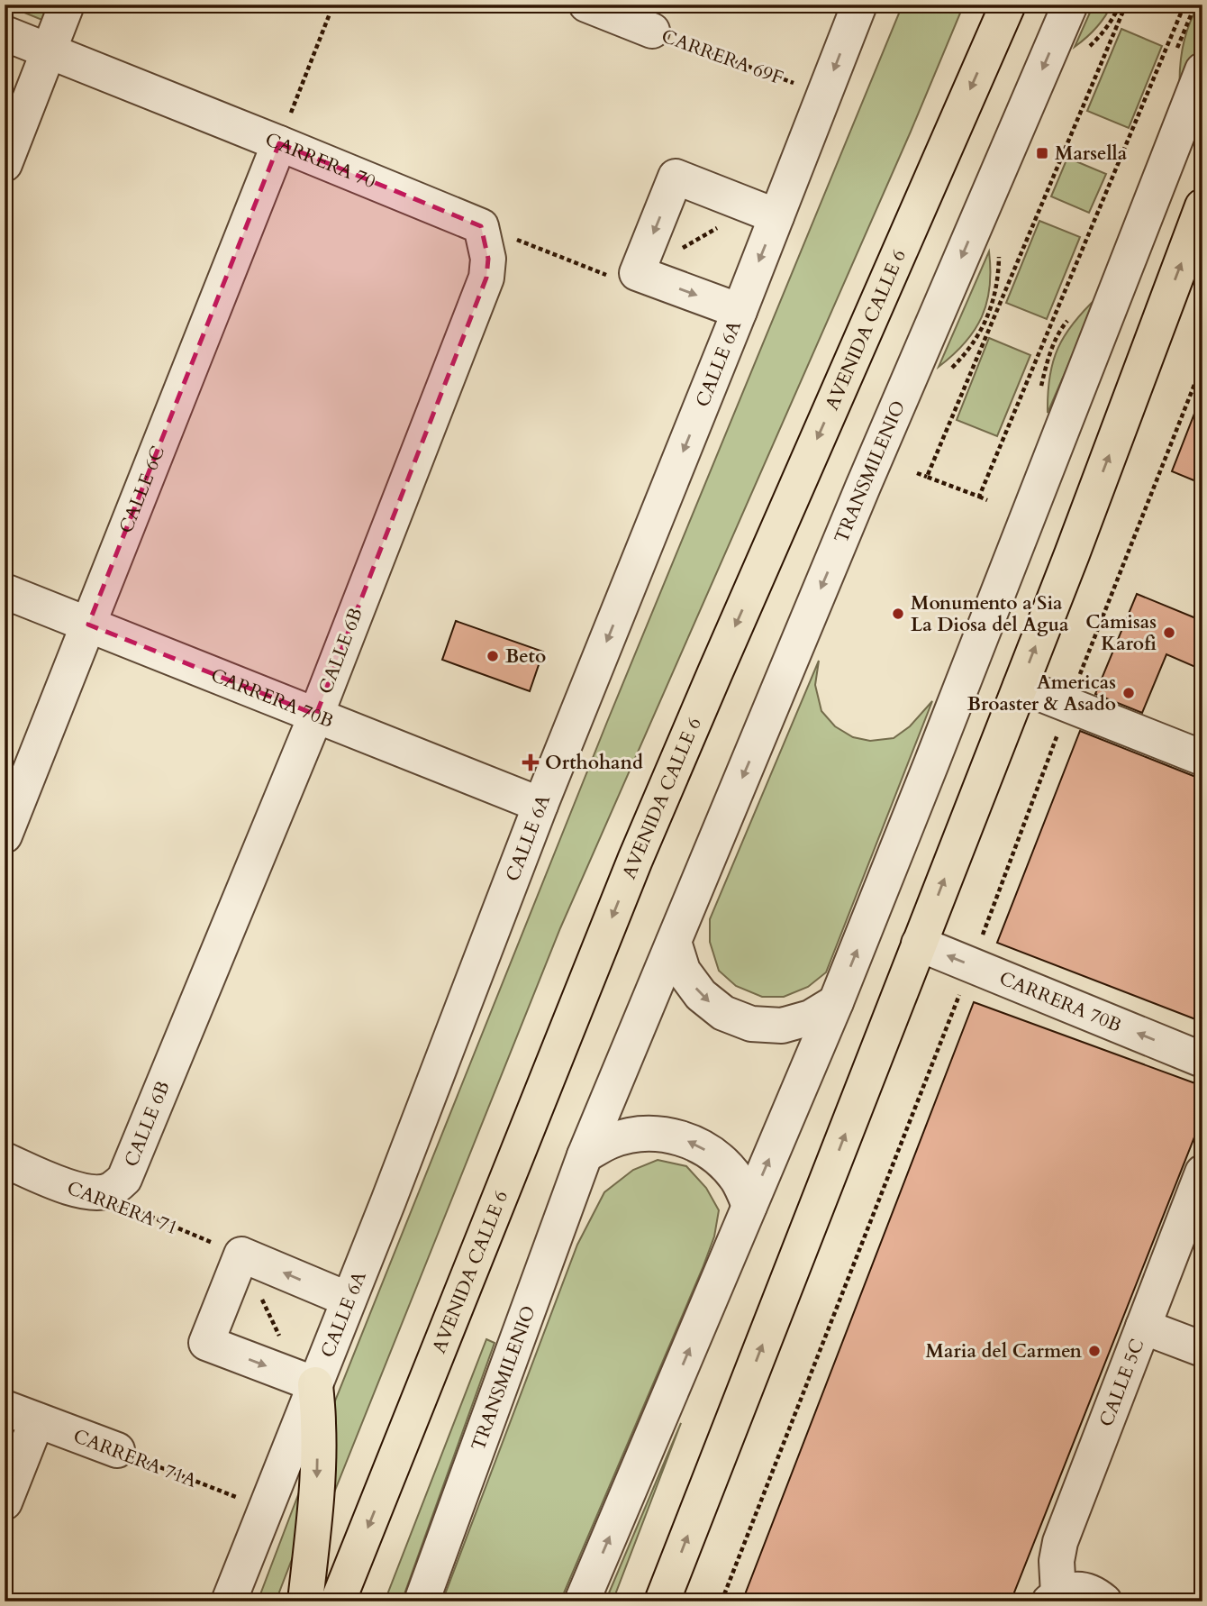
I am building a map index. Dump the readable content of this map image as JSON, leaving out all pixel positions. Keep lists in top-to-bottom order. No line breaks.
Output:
{"streets":{"highway":["AVENIDA CALLE 6"],"street":["CARRERA 69F","CARRERA 70","CALLE 6A","TRANSMILENIO","CALLE 6C","CALLE 6B","CARRERA 70B","CARRERA 71","CALLE 5C","CARRERA 71A"]},"crossings":[["CARRERA 69F","CALLE 6A"],["CARRERA 70","CALLE 6C"],["CARRERA 70","CALLE 6B"],["CALLE 6A","CARRERA 70B"],["CALLE 6A","CARRERA 71A"],["CALLE 6C","CARRERA 70B"],["CALLE 6B","CARRERA 70B"],["CALLE 6B","CARRERA 71"]],"one_way":["CALLE 6A"],"places":{"transit":["Marsella"],"other":["Monumento a Sia La Diosa del Agua","Camisas Karofi","Beto","Americas Broaster & Asado","Maria del Carmen"],"health":["Orthohand"]}}
